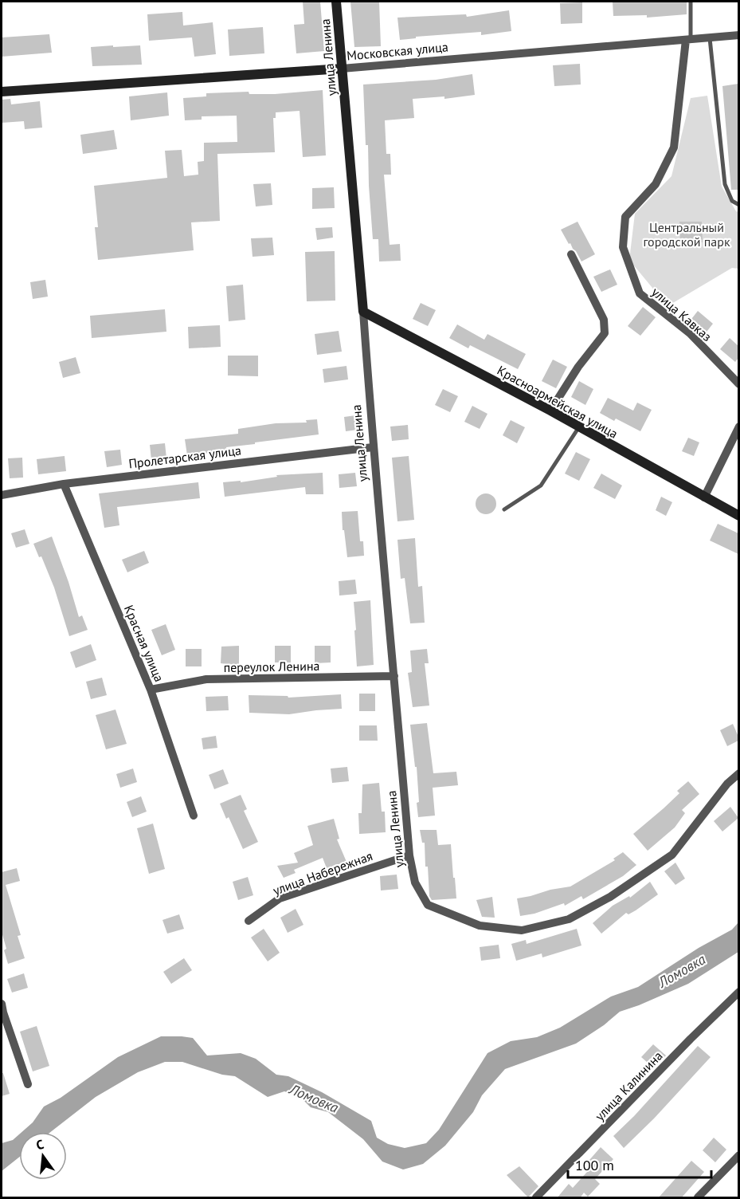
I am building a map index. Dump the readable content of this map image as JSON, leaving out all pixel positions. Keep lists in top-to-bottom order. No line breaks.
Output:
{"streets":{"street":["Московская улица","улица Ленина","улица Кавказ","Красноармейская улица","Пролетарская улица","Красная улица","переулок Ленина","улица Набережная","улица Калинина"]},"crossings":[["Московская улица","улица Ленина"],["Московская улица","улица Кавказ"],["улица Ленина","Красноармейская улица"],["улица Ленина","Пролетарская улица"],["улица Ленина","переулок Ленина"],["улица Ленина","улица Набережная"],["Пролетарская улица","Красная улица"],["Красная улица","переулок Ленина"]],"water":["Ломовка"],"parks":["Центральный городской парк"],"scale_bar":"100 m","north":"top"}
